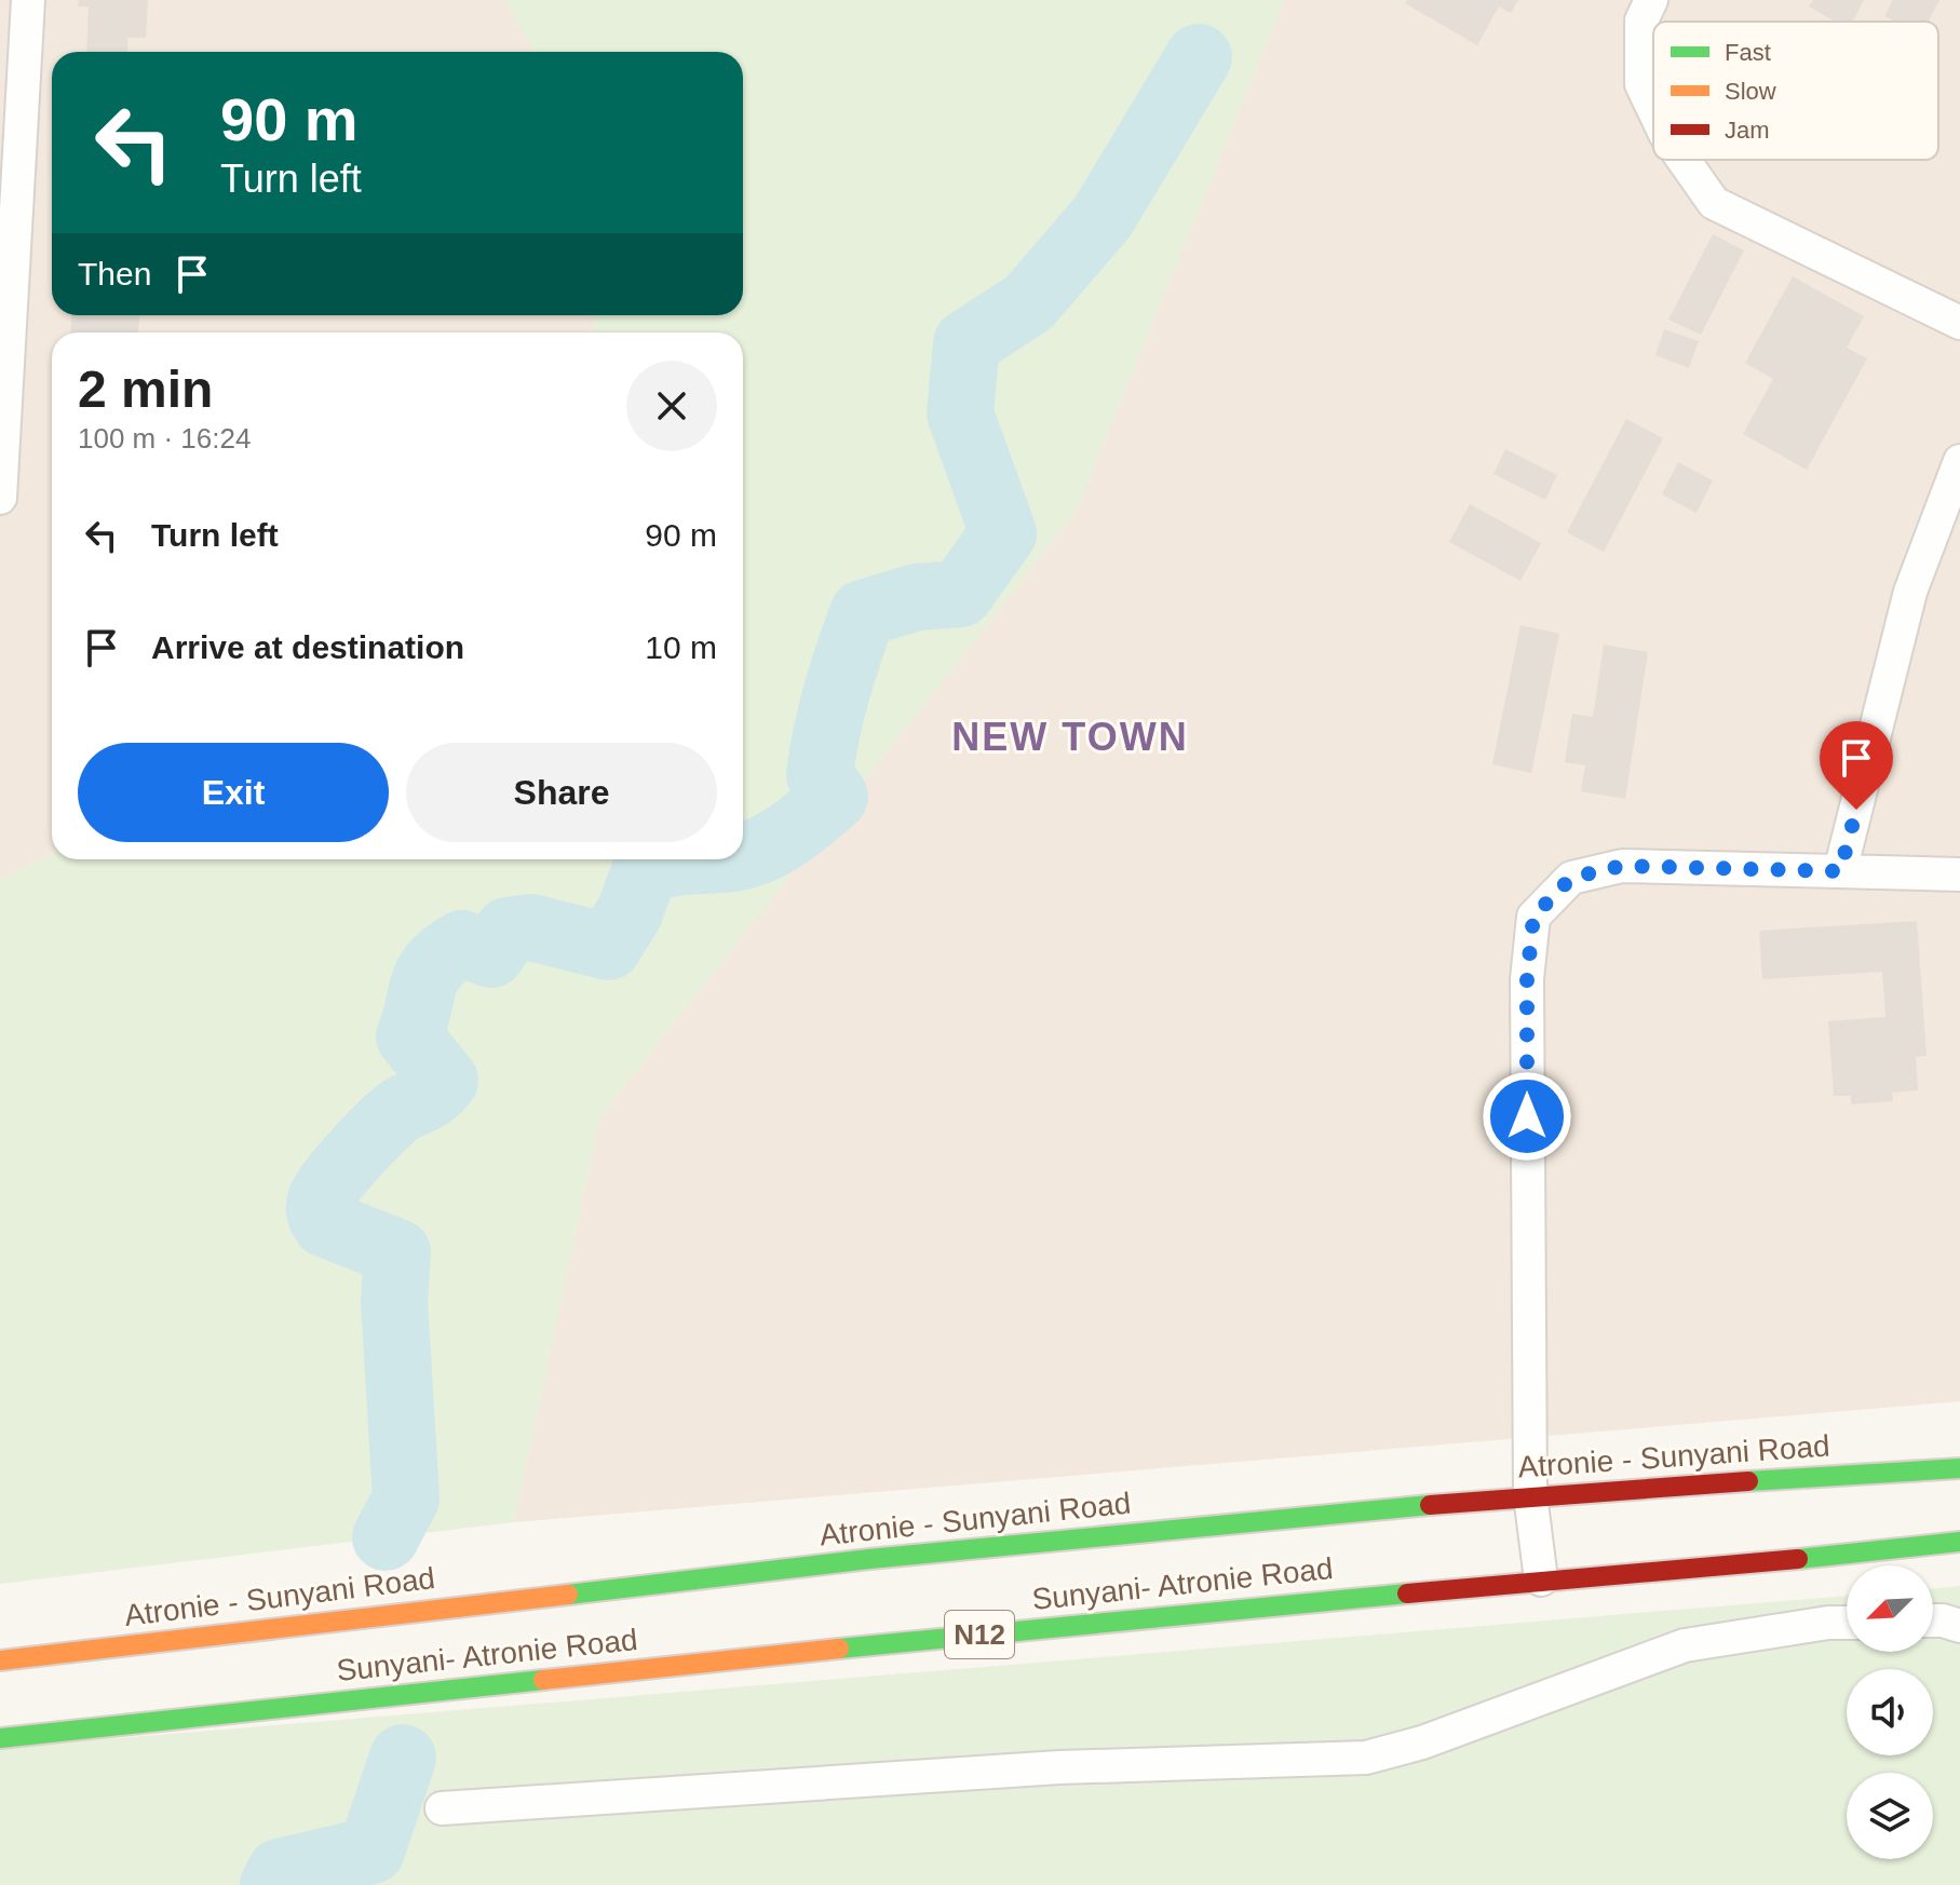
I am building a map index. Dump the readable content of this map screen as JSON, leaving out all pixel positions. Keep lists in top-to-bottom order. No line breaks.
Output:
{"streets":{"highway":["Atronie - Sunyani Road","Sunyani- Atronie Road","N12"]},"districts":["NEW TOWN"],"legend":["Fast","Slow","Jam"],"north":"bottom left","page":{"turn":["90 m","Turn left"],"then":"Then","heading":["2 min","100 m · 16:24"],"list":[{"name":"Turn left","value":"90 m"},{"name":"Arrive at destination","value":"10 m"}],"buttons":["Exit","Share"]}}
